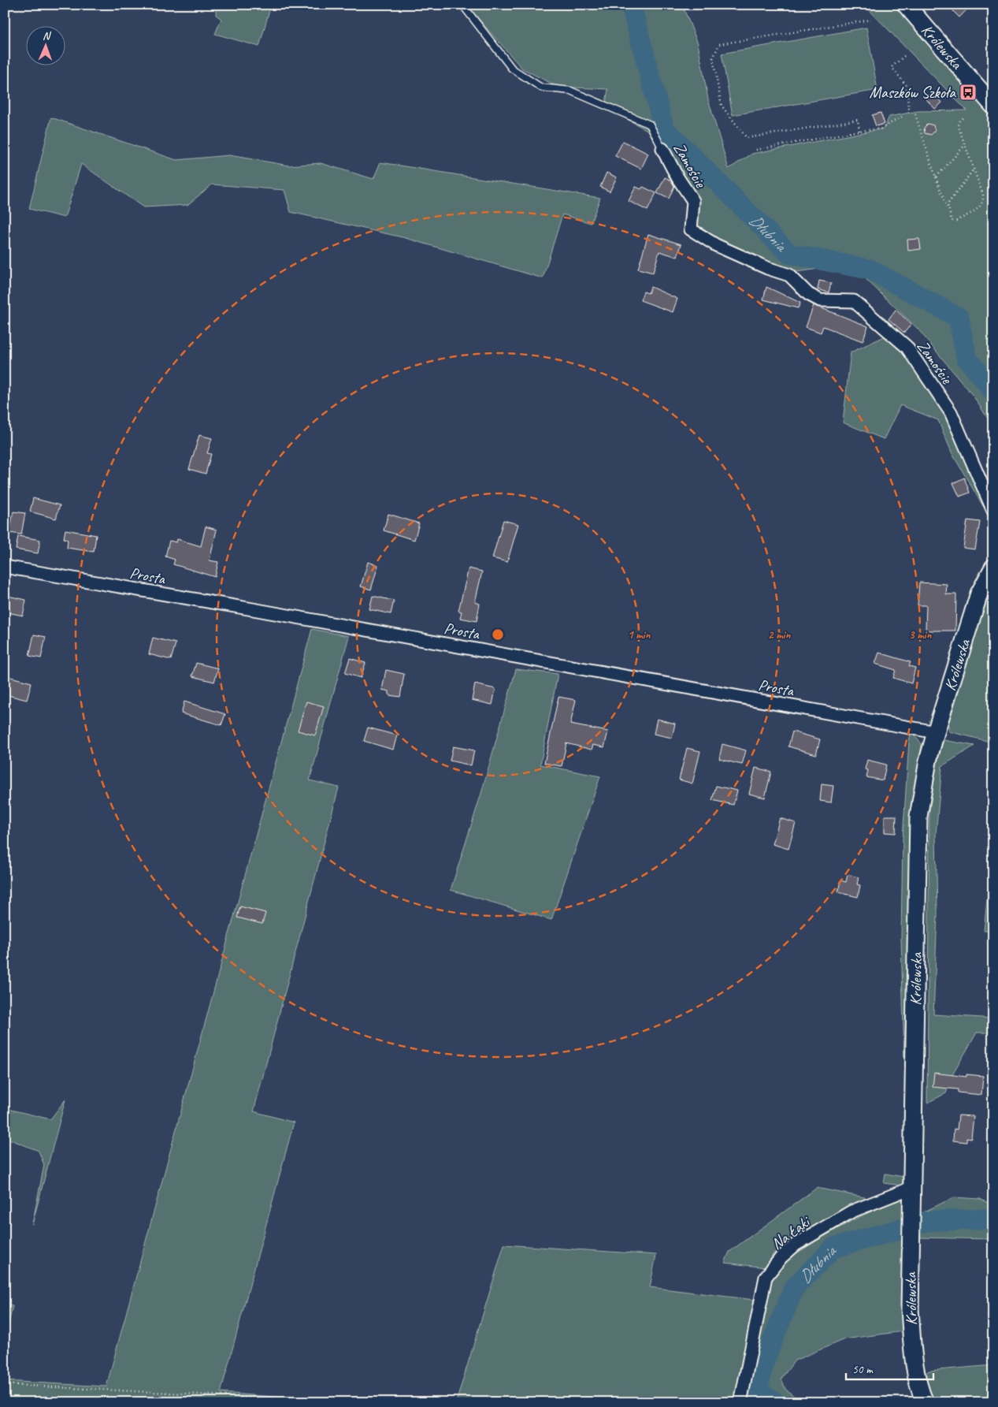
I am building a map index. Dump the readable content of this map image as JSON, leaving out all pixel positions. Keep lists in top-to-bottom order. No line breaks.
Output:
{"streets":{"street":["Królewska","Zamoście","Prosta","Na Łąki"]},"crossings":[["Królewska","Prosta"],["Królewska","Na Łąki"]],"water":["Dłubnia"],"places":{"bus stop":["Maszków Szkoła"]},"scale_bar":"50 m","north":"top","rings":["1 min","2 min","3 min"]}
